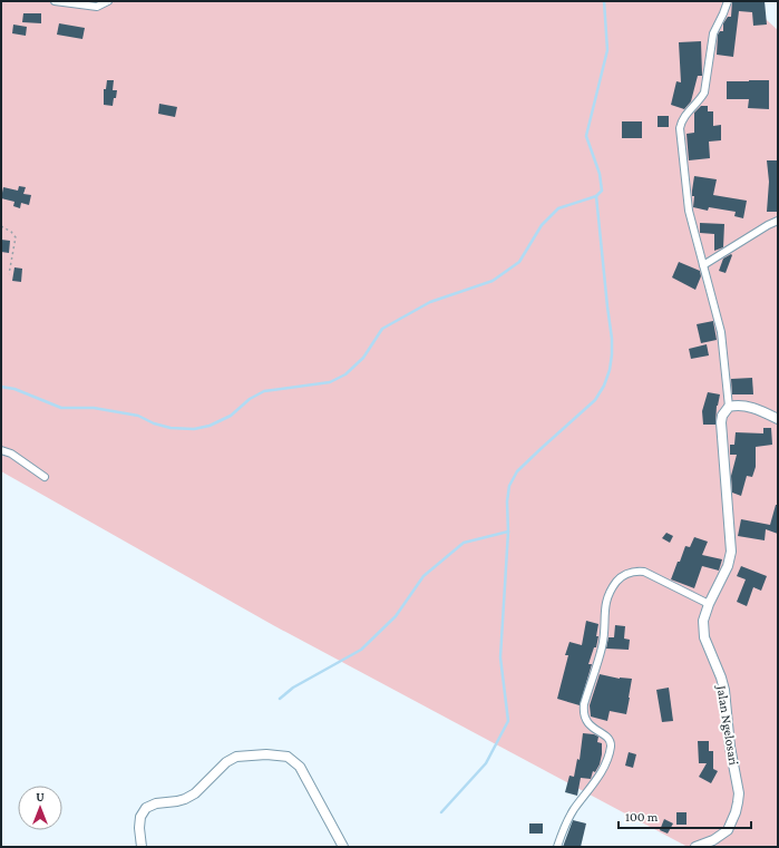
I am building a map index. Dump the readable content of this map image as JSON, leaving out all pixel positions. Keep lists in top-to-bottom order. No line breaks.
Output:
{"streets":{"street":["Jalan Ngelosari"]},"scale_bar":"100 m","north":"top"}
